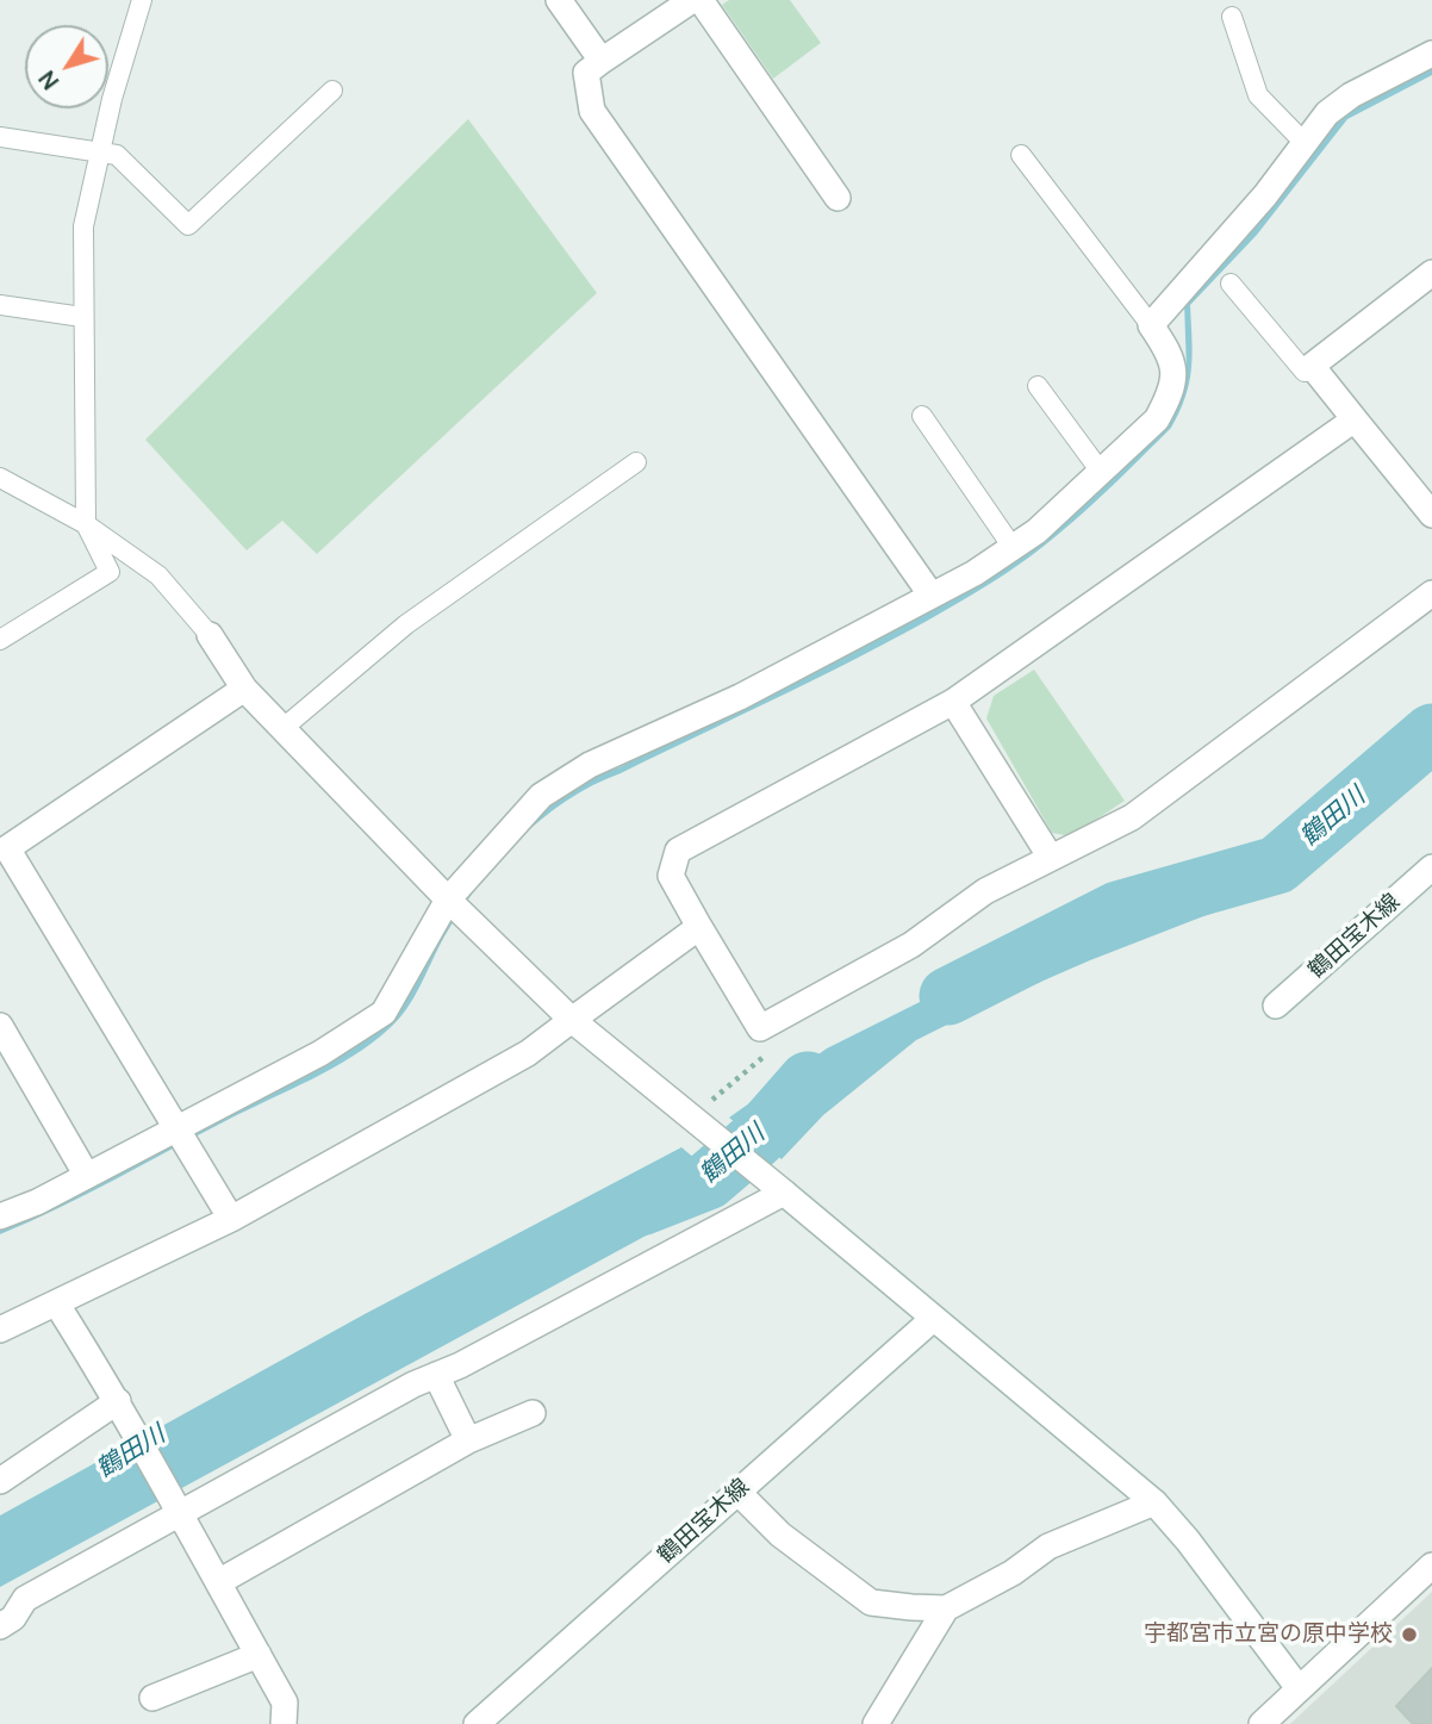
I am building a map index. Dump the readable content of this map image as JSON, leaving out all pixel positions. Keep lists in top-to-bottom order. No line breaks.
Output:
{"streets":{"street":["鶴田宝木線"]},"water":["鶴田川"],"places":["宇都宮市立宮の原中学校"],"north":"bottom left"}
